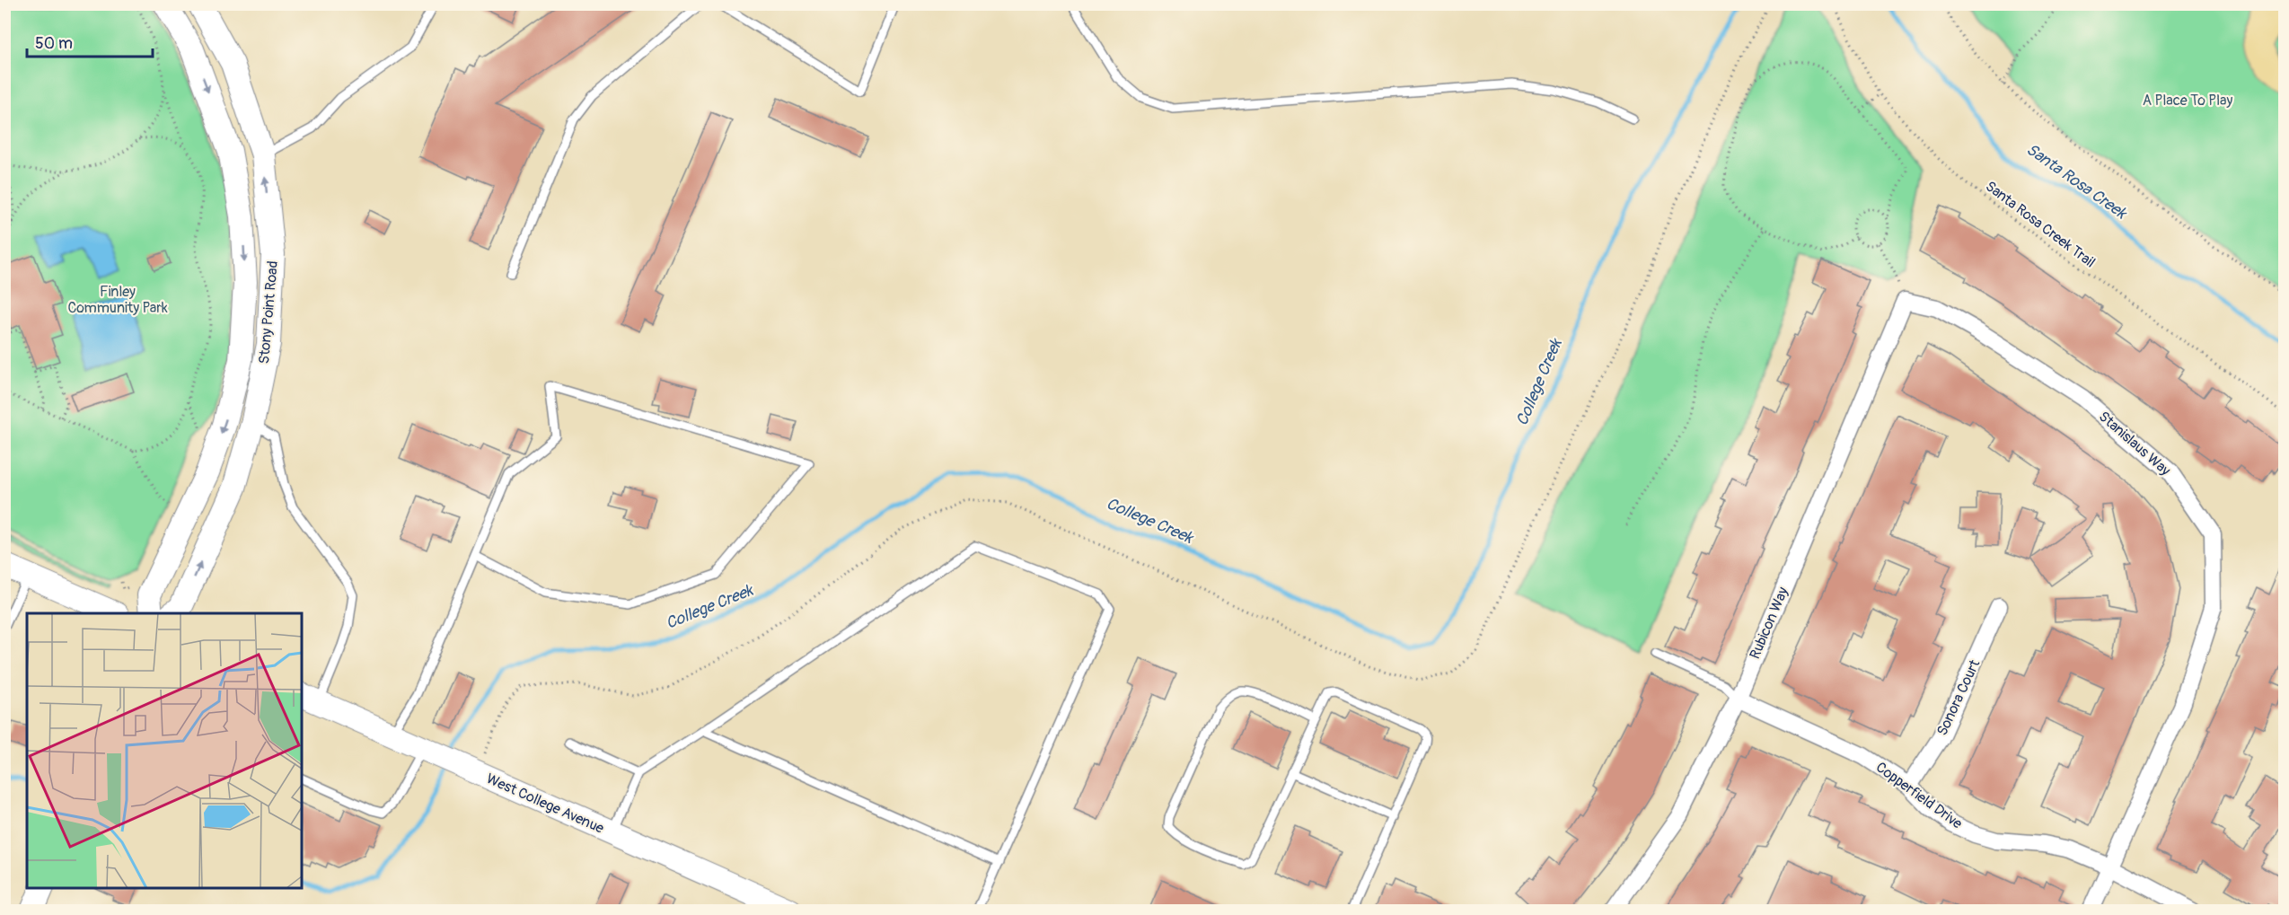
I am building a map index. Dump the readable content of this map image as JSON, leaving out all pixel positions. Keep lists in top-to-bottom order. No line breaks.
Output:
{"streets":{"main road":["Stony Point Road","West College Avenue"],"street":["Stanislaus Way","Rubicon Way","Sonora Court","Copperfield Drive"],"path":["Santa Rosa Creek Trail"]},"crossings":[["Stanislaus Way","Rubicon Way"],["Stanislaus Way","Copperfield Drive"],["Rubicon Way","Copperfield Drive"],["Sonora Court","Copperfield Drive"]],"water":["Santa Rosa Creek","College Creek"],"parks":["A Place To Play","Finley Community Park"],"scale_bar":"50 m"}
